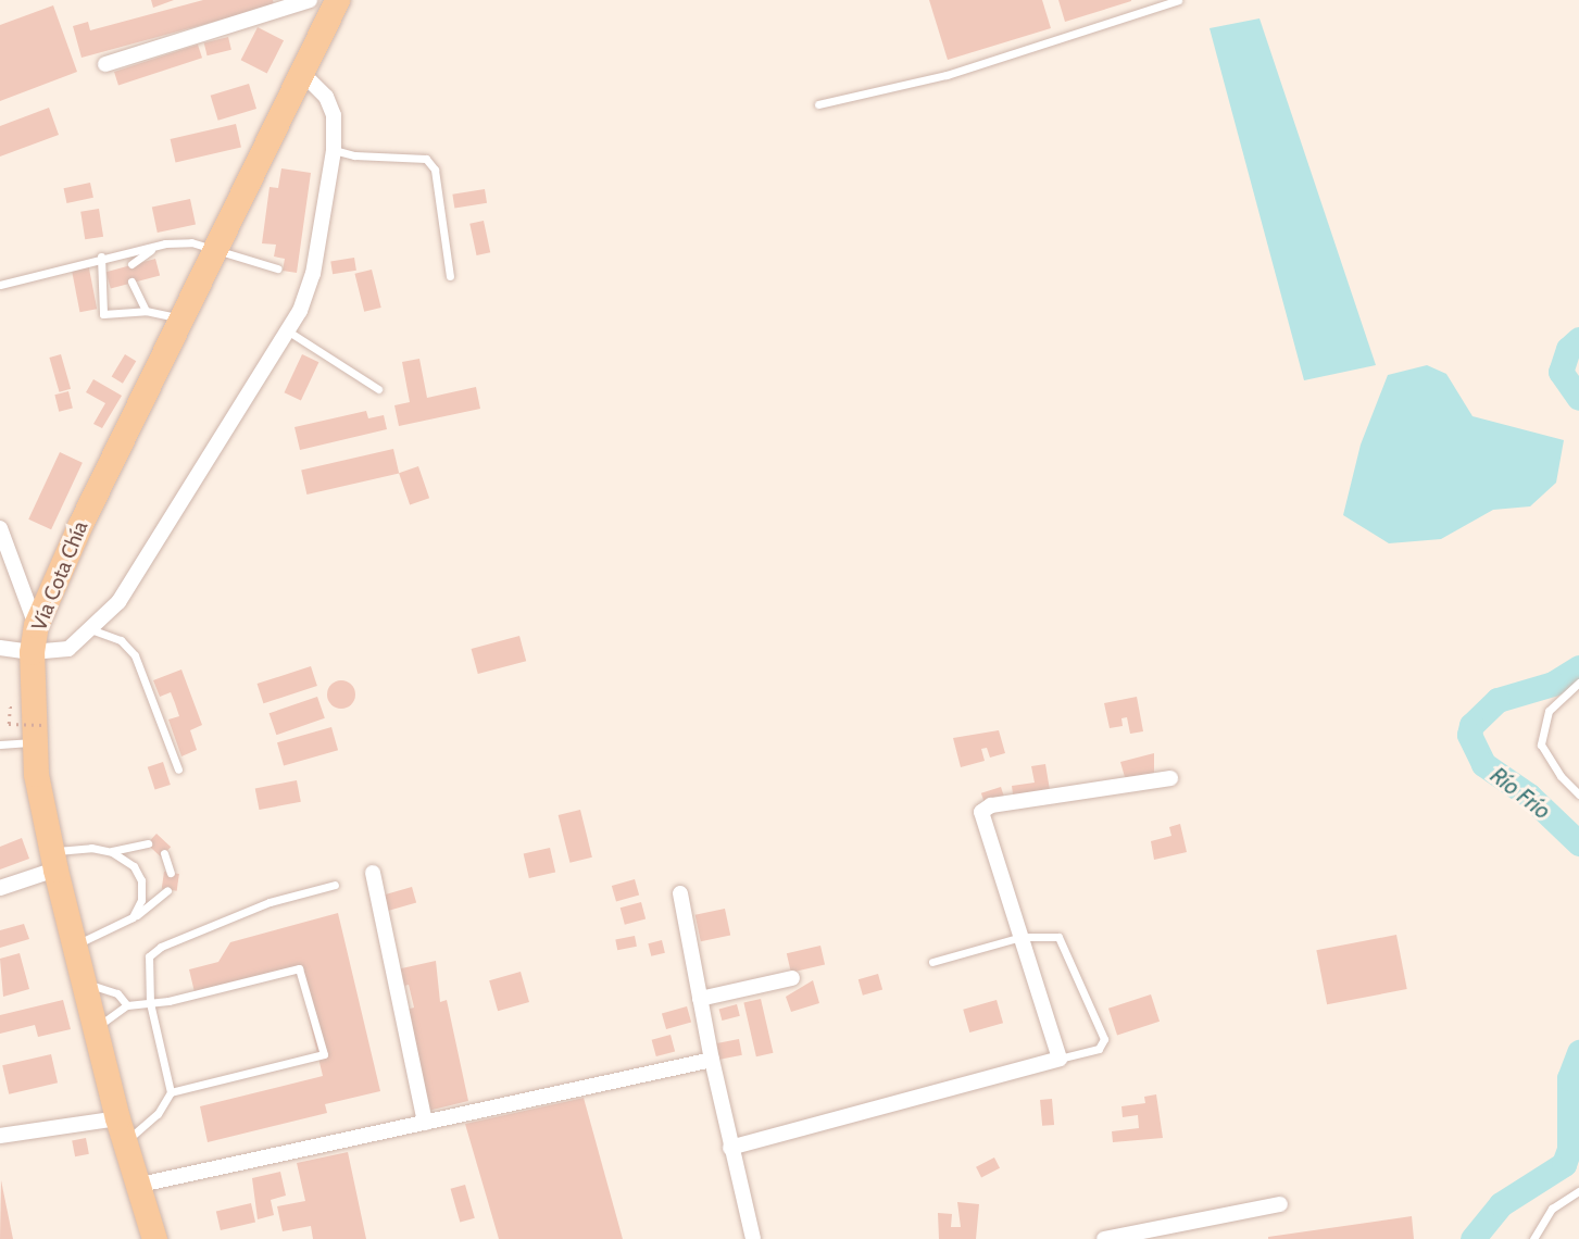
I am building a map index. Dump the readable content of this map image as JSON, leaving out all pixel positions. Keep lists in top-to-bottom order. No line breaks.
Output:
{"streets":{"main road":["Vía Cota Chía"]},"water":["Río Frío"]}
